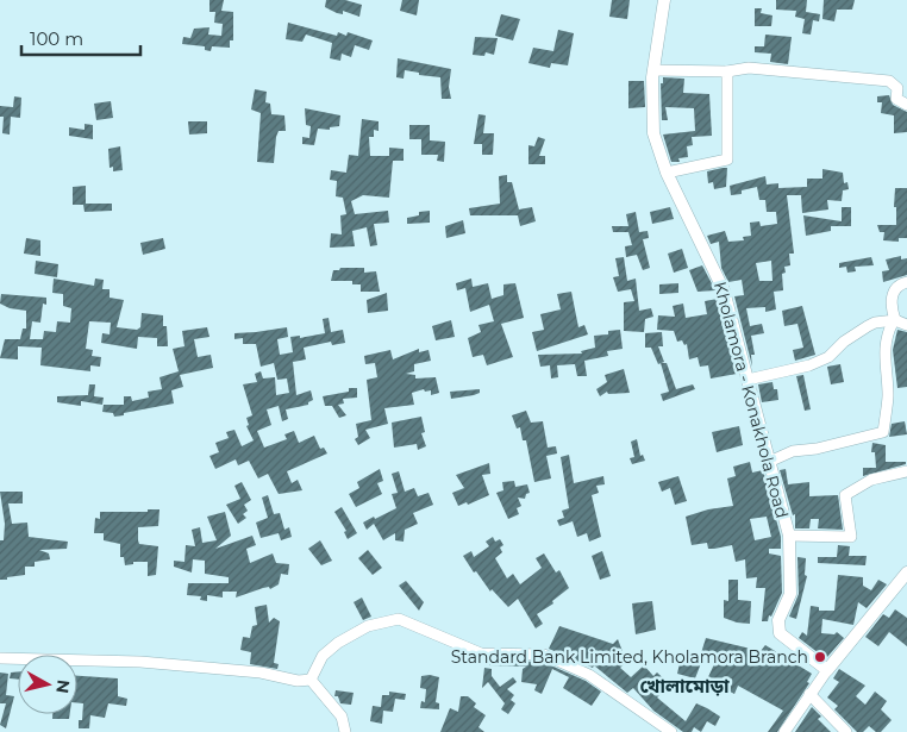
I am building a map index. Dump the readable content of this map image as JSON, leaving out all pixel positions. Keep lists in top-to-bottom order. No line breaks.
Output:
{"streets":{"main road":["Kholamora - Konakhola Road"]},"districts":["খোলামোড়া"],"places":["Standard Bank Limited, Kholamora Branch"],"scale_bar":"100 m","north":"right"}
